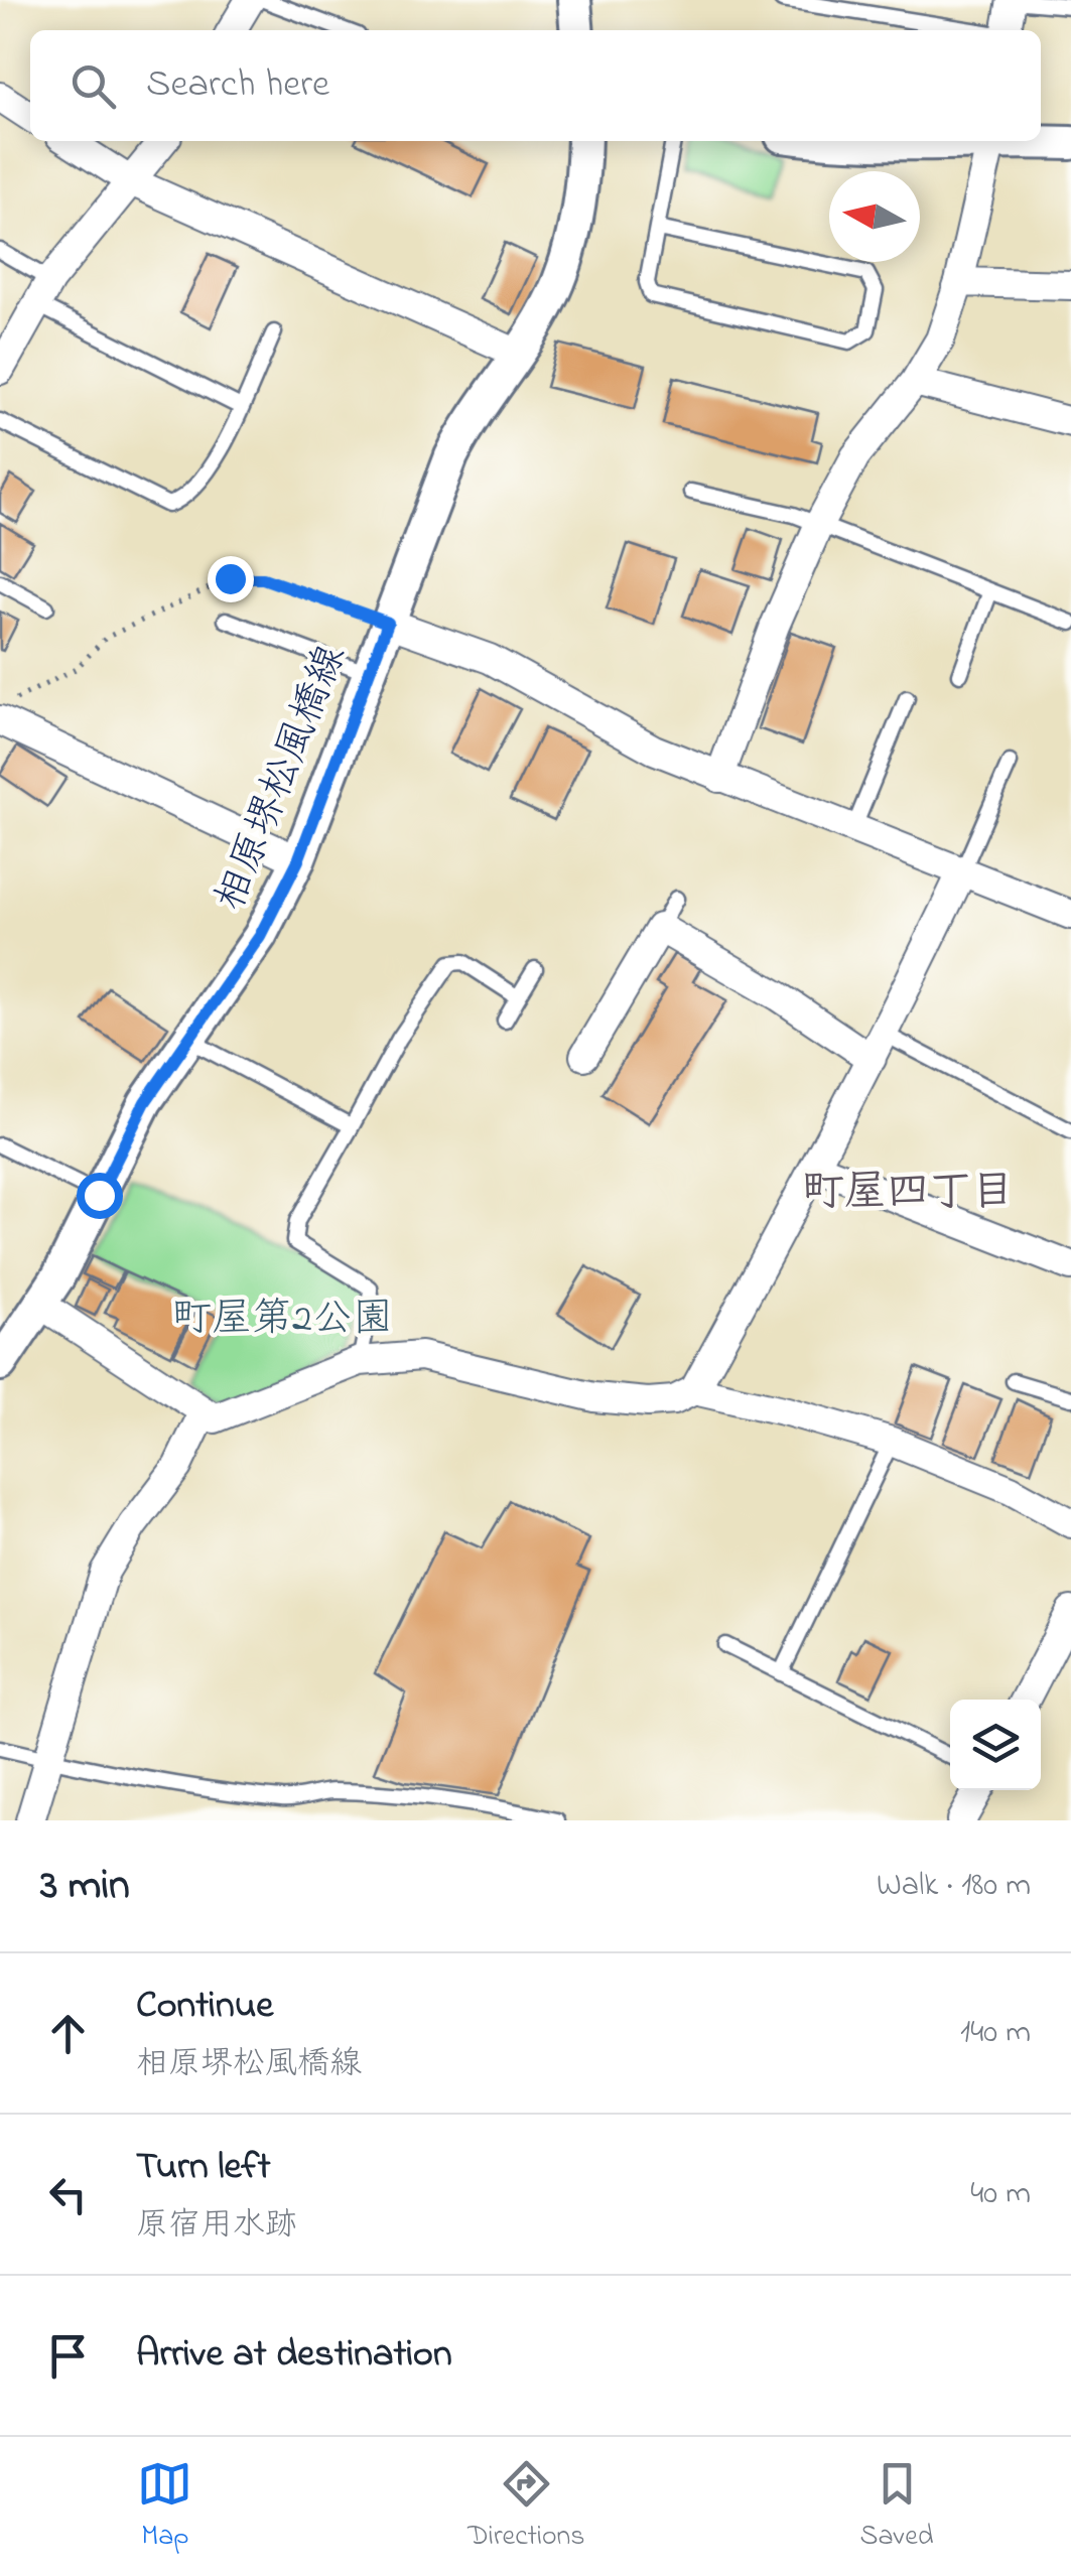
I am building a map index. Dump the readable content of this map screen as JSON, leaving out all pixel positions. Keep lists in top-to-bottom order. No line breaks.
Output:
{"streets":{"street":["相原堺松風橋線"]},"districts":["町屋四丁目"],"parks":["町屋第2公園"],"north":"left","page":{"search":"Search here","heading":["3 min","Walk · 180 m"],"list":[["Continue","相原堺松風橋線","140 m"],["Turn left","原宿用水跡","40 m"],"Arrive at destination"],"nav":["Map","Directions","Saved"]}}
